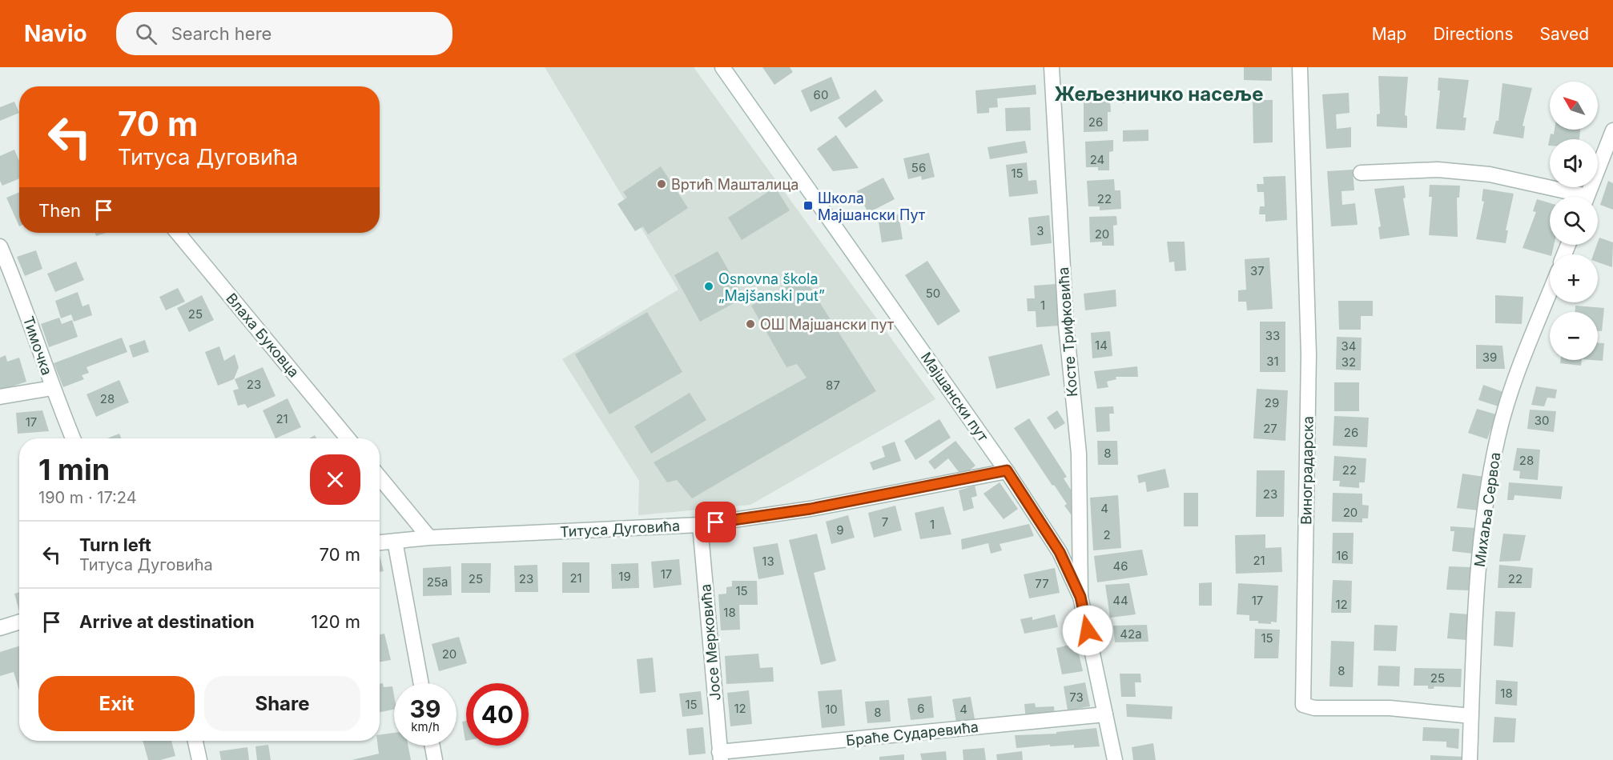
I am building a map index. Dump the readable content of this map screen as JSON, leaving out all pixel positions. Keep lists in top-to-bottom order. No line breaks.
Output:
{"streets":{"street":["Косте Трифковића","Влаха Буковца","Тимочка","Мајшански пут","Виноградарска","Михаља Сервоа","Титуса Дуговића","Јосе Мерковића","Браће Сударевића"]},"crossings":[["Косте Трифковића","Мајшански пут"],["Мајшански пут","Титуса Дуговића"],["Мајшански пут","Браће Сударевића"],["Виноградарска","Михаља Сервоа"],["Титуса Дуговића","Јосе Мерковића"],["Јосе Мерковића","Браће Сударевића"]],"districts":["Жељезничко насеље"],"places":{"other":["Вртић Машталица","Osnovna škola „Majšanski put”","ОШ Мајшански пут"],"transit":["Школа Мајшански Пут"]},"house_numbers":["60","26","24","56","15","22","3","20","37","50","1","25","33","14","34","39","31","32","23","87","28","29","21","30","17","27","26","8","28","22","23","4","20","7","1","9","2","16","21","13","46","17","19","21","25","23","22","25a","77","15","44","17","12","18","42a","15","20","8","25","18","73","15","12","6","10","4","8"],"north":"top left","page":{"header":"Navio","search":"Search here","nav":["Map","Directions","Saved"],"map_buttons":["+","−"],"turn":["70 m","Титуса Дуговића"],"then":"Then","heading":["1 min","190 m · 17:24"],"list":[{"name":"Turn left","note":"Титуса Дуговића","value":"70 m"},{"name":"Arrive at destination","value":"120 m"}],"buttons":["Exit","Share"],"speed":"39 km/h","limit":"40"}}
